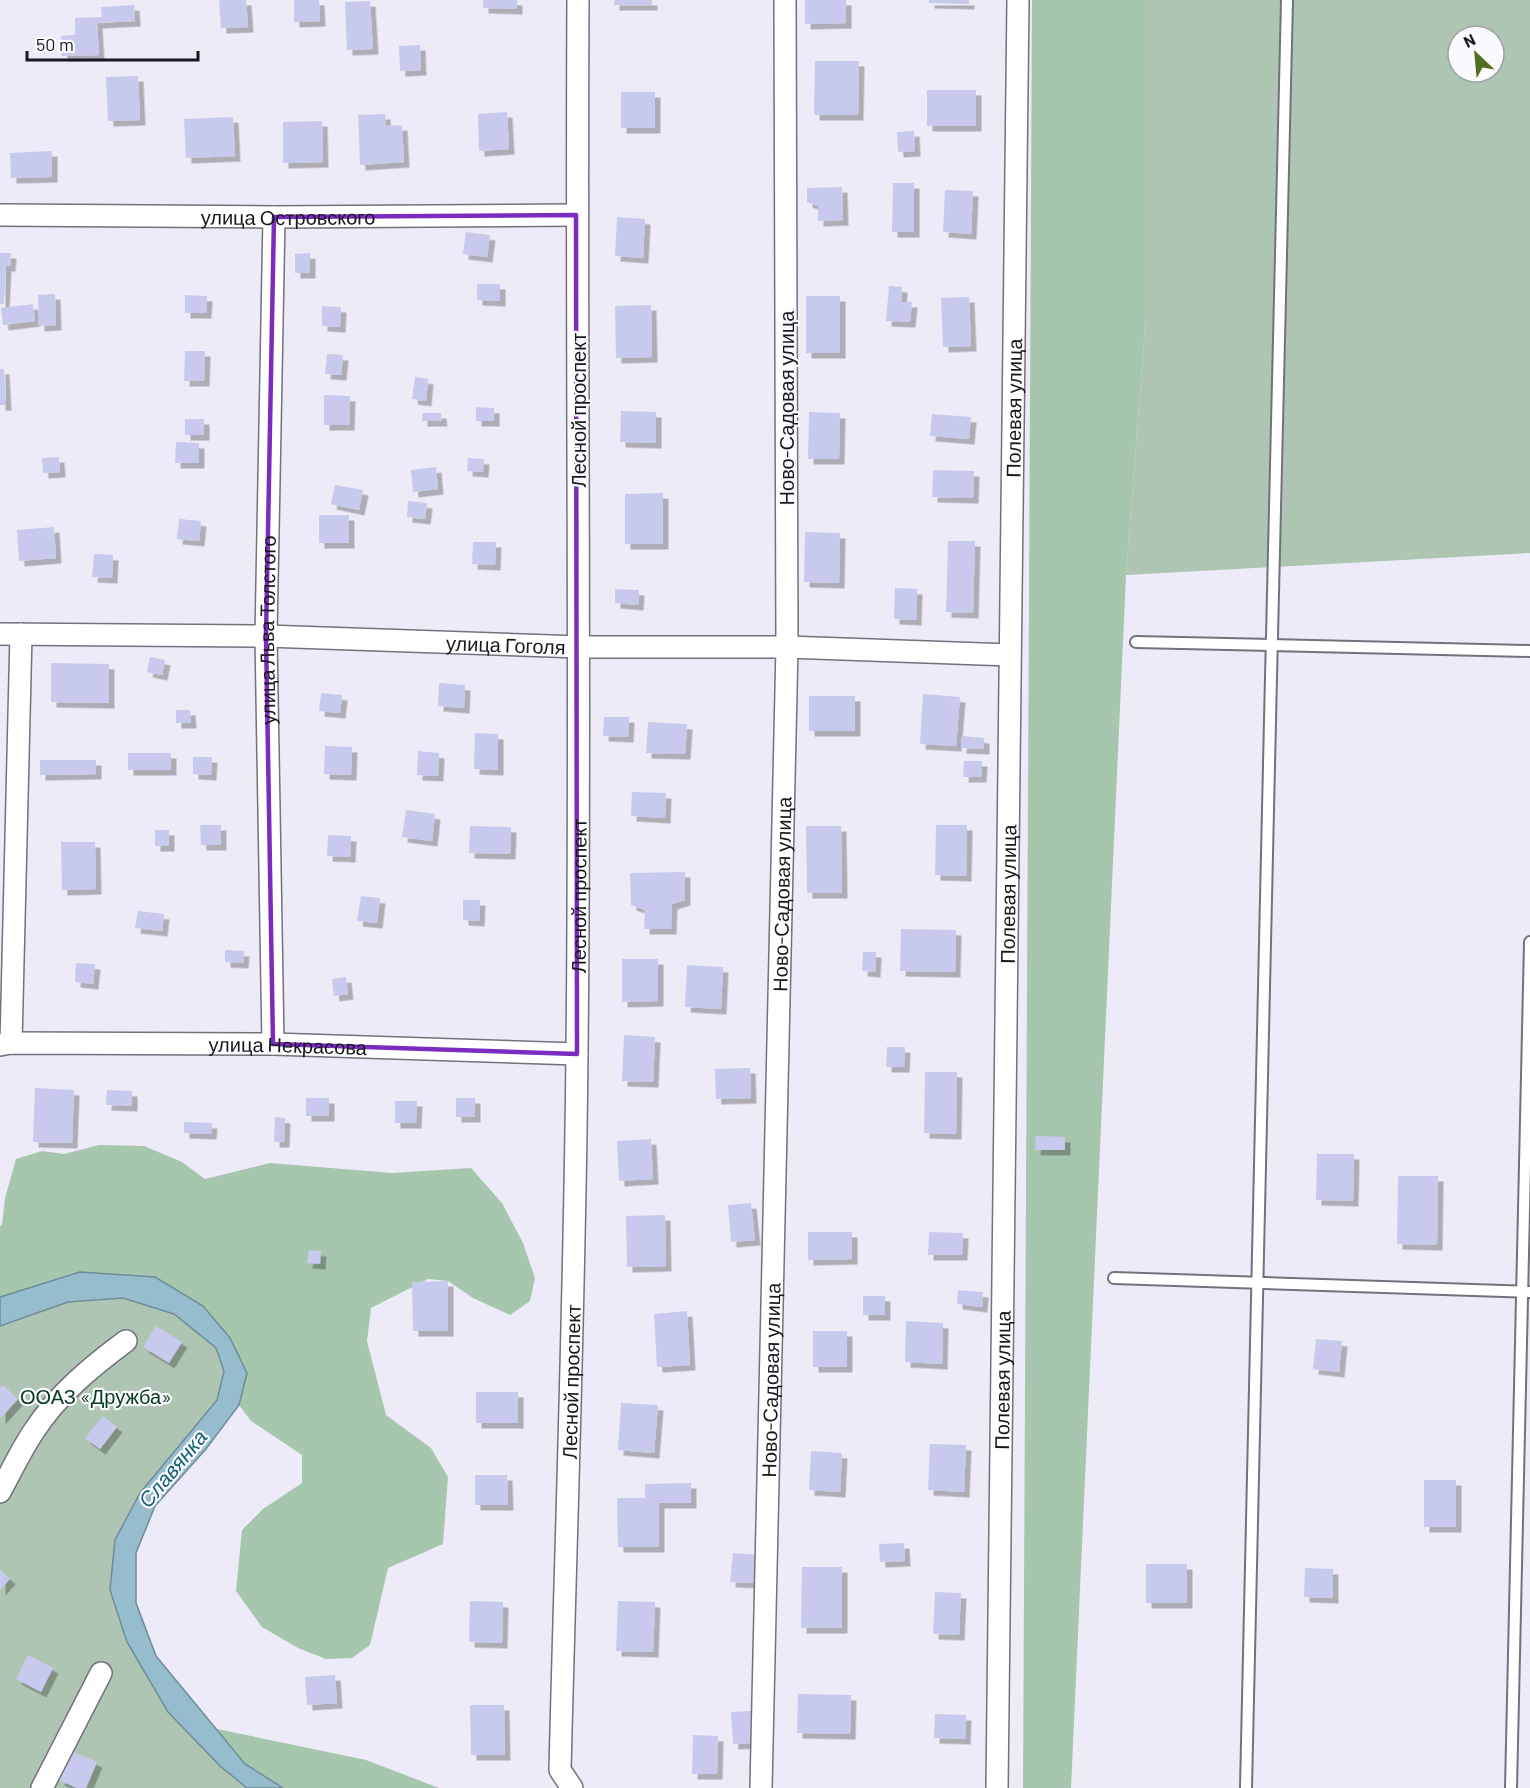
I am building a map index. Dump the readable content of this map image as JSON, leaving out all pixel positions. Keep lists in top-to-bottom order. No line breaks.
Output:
{"streets":{"street":["улица Островского","Ново-Садовая улица","Полевая улица","Лесной проспект","улица Льва Толстого","улица Гоголя","улица Некрасова"]},"crossings":[["улица Островского","Лесной проспект"],["улица Островского","улица Льва Толстого"],["Ново-Садовая улица","улица Гоголя"],["Полевая улица","улица Гоголя"],["Лесной проспект","улица Гоголя"],["Лесной проспект","улица Некрасова"],["улица Льва Толстого","улица Гоголя"],["улица Льва Толстого","улица Некрасова"]],"water":["Славянка"],"parks":["ООАЗ «Дружба»"],"scale_bar":"50 m","north":"top left"}
